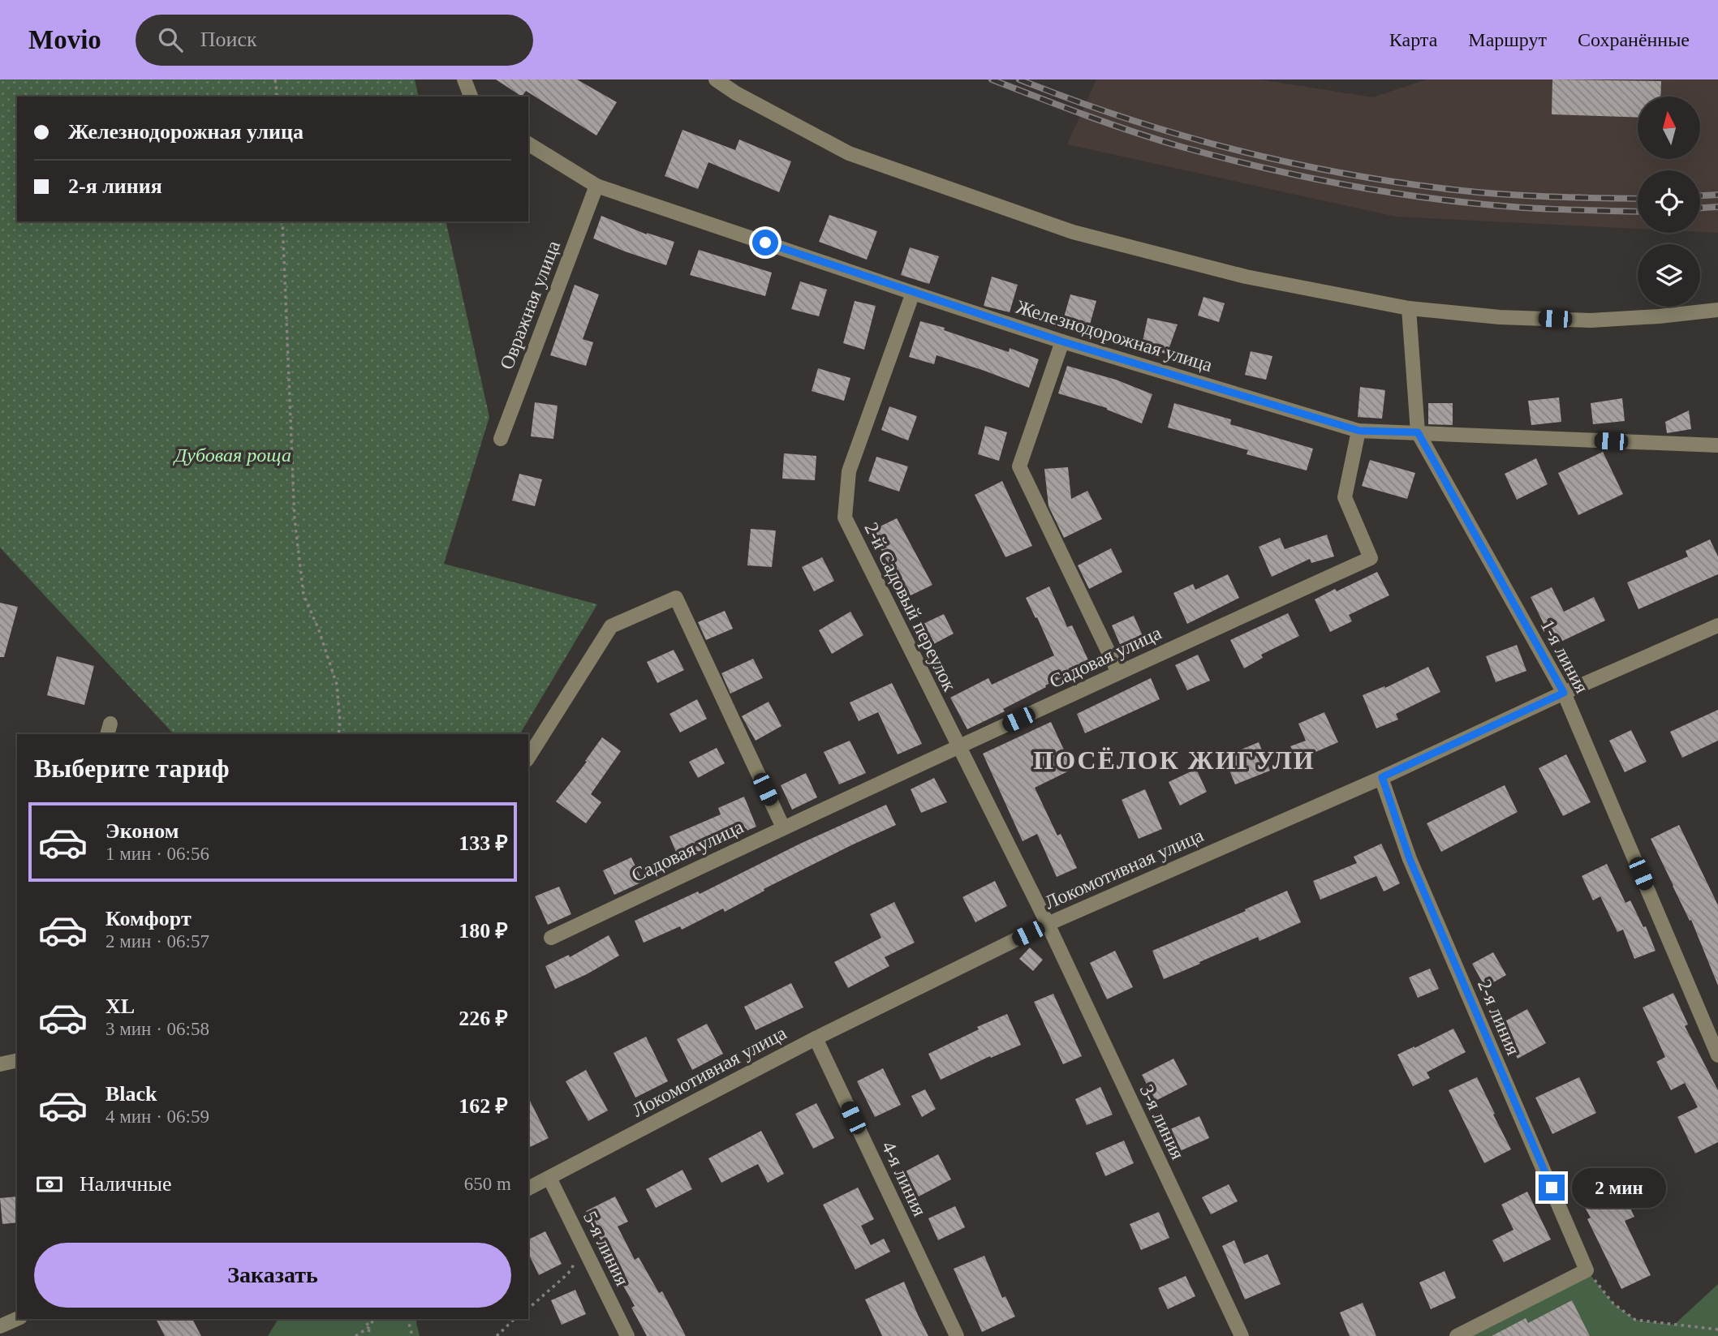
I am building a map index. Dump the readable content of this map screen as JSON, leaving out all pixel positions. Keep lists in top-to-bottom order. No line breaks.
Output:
{"streets":{"street":["Овражная улица","Железнодорожная улица","2-й Садовый переулок","1-я линия","Садовая улица","Локомотивная улица","2-я линия","3-я линия","4-я линия","5-я линия"]},"crossings":[["Овражная улица","Железнодорожная улица"],["Железнодорожная улица","2-й Садовый переулок"],["Железнодорожная улица","1-я линия"],["Железнодорожная улица","Садовая улица"],["2-й Садовый переулок","Садовая улица"],["2-й Садовый переулок","Локомотивная улица"],["2-й Садовый переулок","3-я линия"],["1-я линия","Локомотивная улица"],["Локомотивная улица","2-я линия"],["Локомотивная улица","3-я линия"],["Локомотивная улица","4-я линия"],["Локомотивная улица","5-я линия"]],"districts":["ПОСЁЛОК ЖИГУЛИ"],"parks":["Дубовая роща"],"north":"top","page":{"header":"Movio","search":"Поиск","nav":["Карта","Маршрут","Сохранённые"],"banner":["Железнодорожная улица","2-я линия"],"heading":"Выберите тариф","list":[{"name":"Эконом","note":"1 мин · 06:56","value":"133 ₽"},{"name":"Комфорт","note":"2 мин · 06:57","value":"180 ₽"},{"name":"XL","note":"3 мин · 06:58","value":"226 ₽"},{"name":"Black","note":"4 мин · 06:59","value":"162 ₽"}],"pay":["Наличные","650 m"],"bubble":"2 мин","buttons":"Заказать"}}
